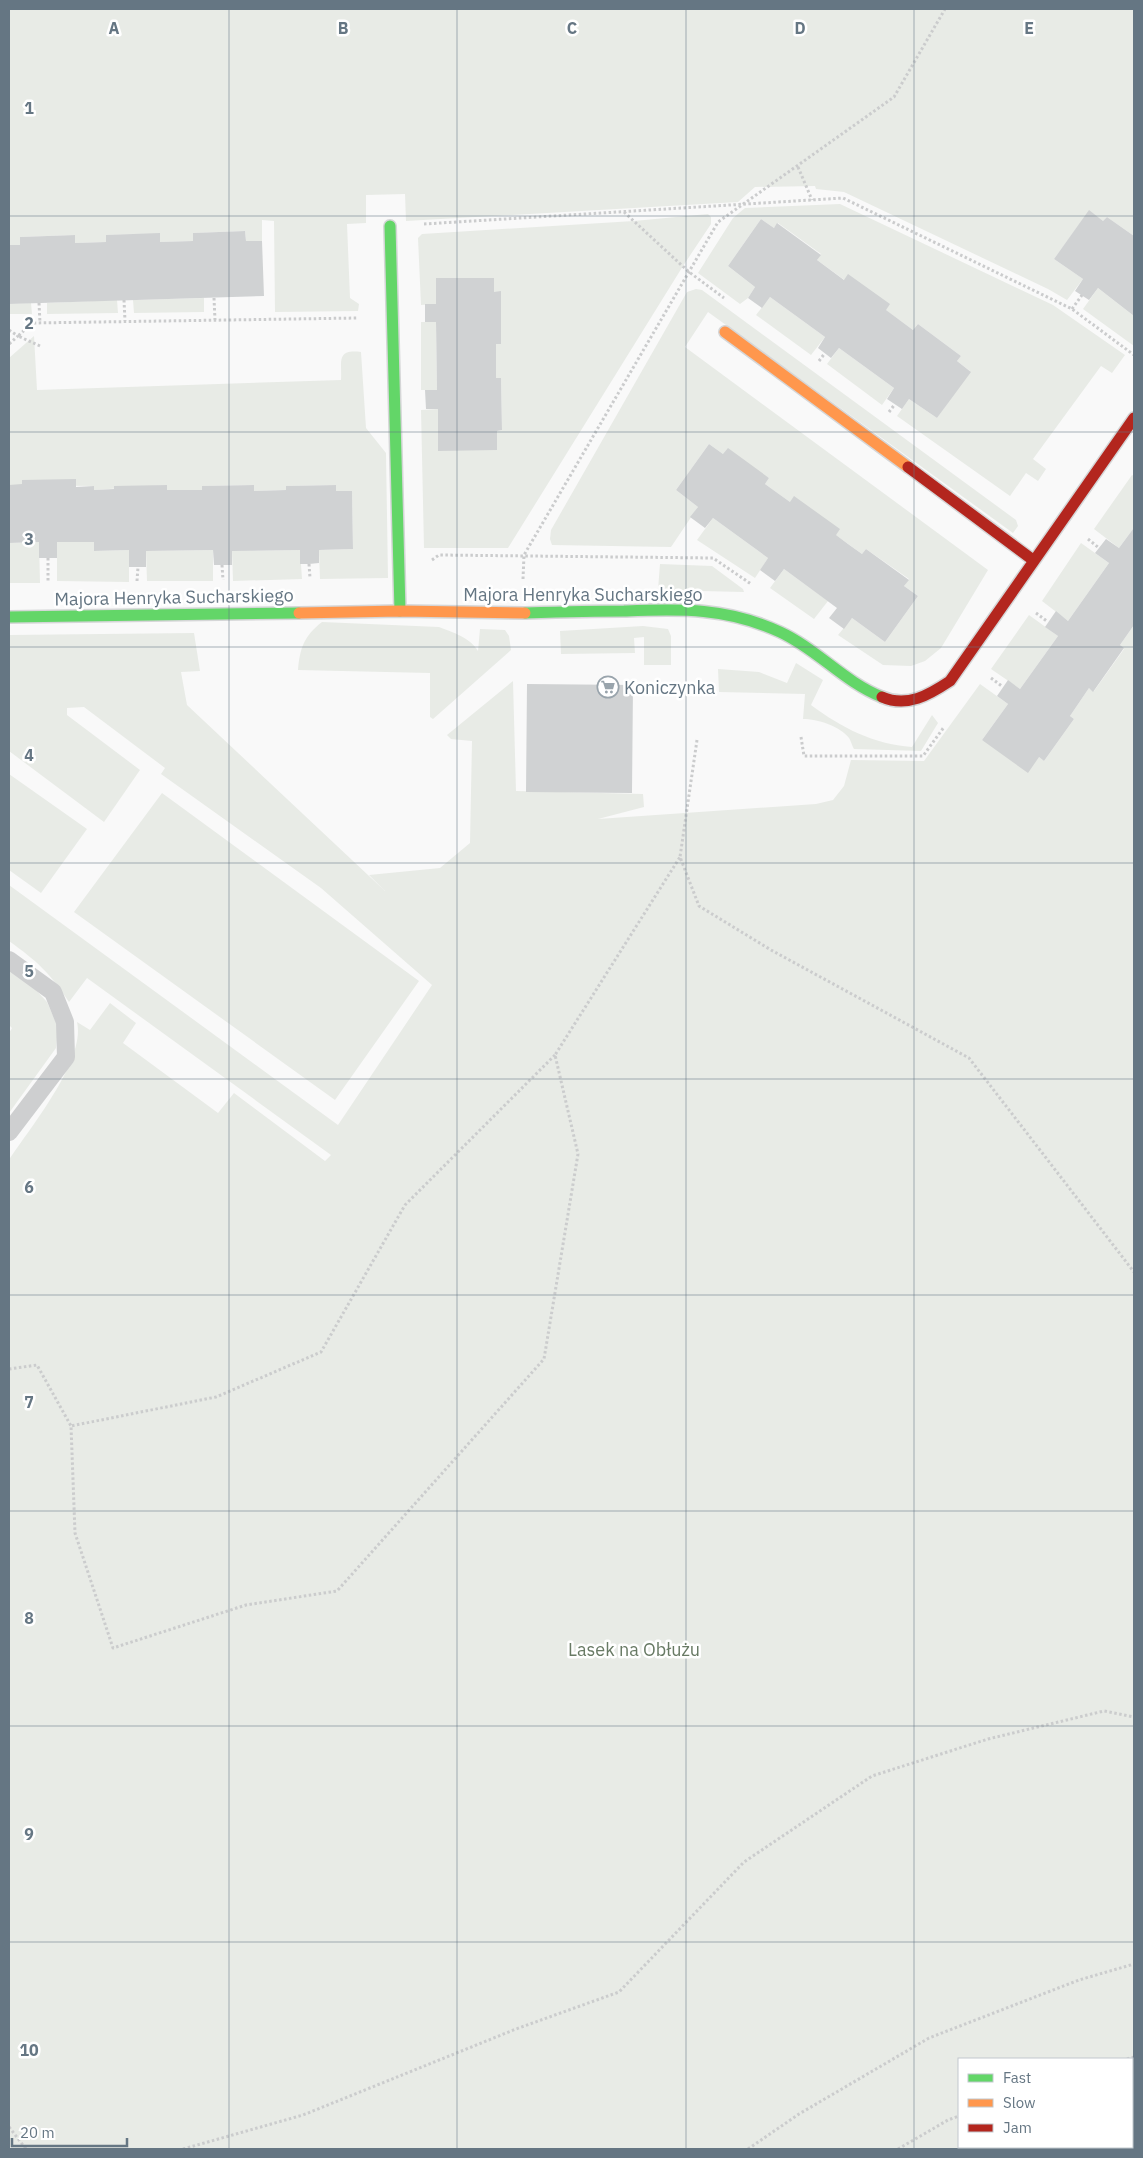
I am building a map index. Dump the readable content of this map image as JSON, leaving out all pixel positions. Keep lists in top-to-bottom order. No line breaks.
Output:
{"streets":{"street":["Majora Henryka Sucharskiego"]},"parks":["Lasek na Obłużu"],"places":{"supermarket":["Koniczynka"]},"legend":["Fast","Slow","Jam"],"scale_bar":"20 m","grid":{"columns":["A","B","C","D","E"],"rows":["1","2","3","4","5","6","7","8","9","10"]}}
